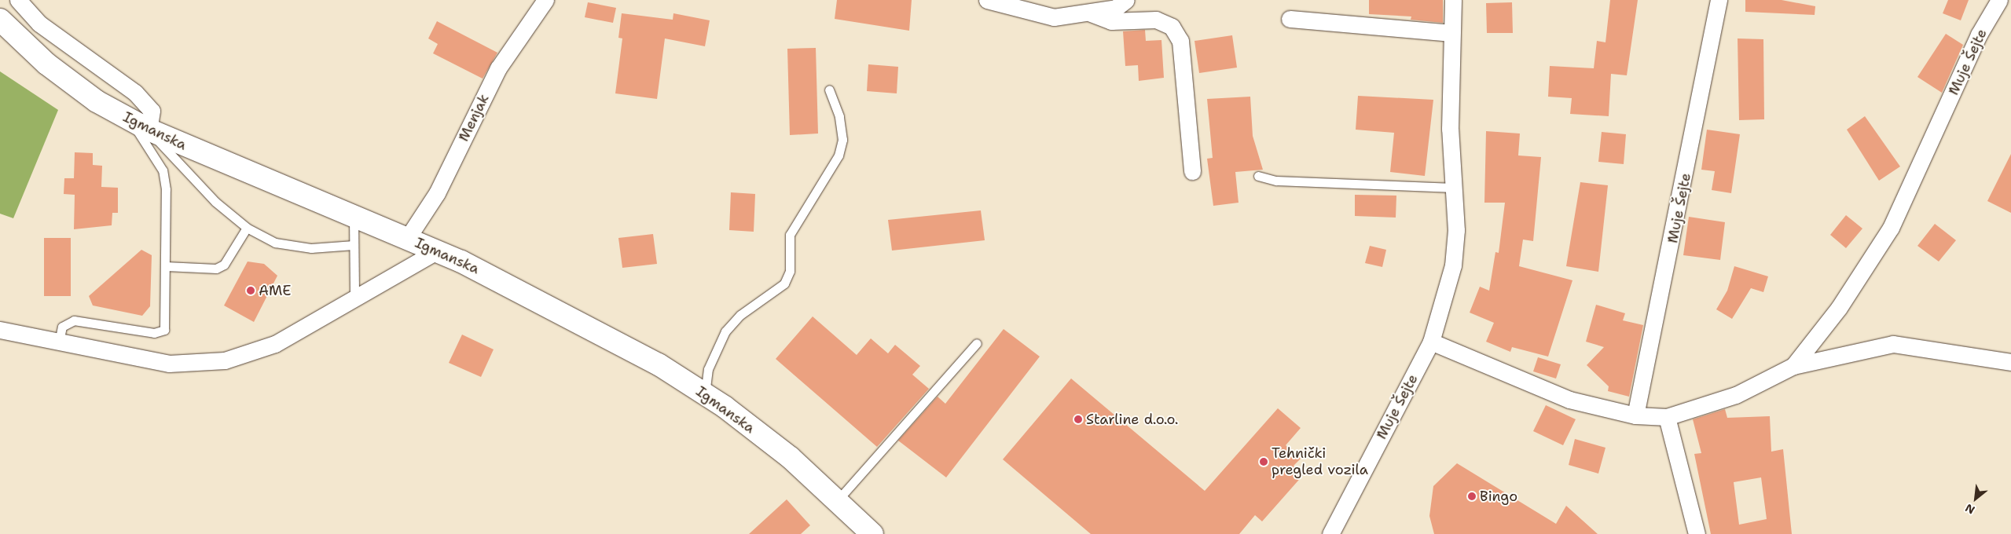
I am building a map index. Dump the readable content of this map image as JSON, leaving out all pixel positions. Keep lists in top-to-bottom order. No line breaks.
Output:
{"streets":{"main road":["Igmanska"],"street":["Muje Šejte","Menjak"]},"crossings":[["Menjak","Igmanska"]],"places":["AME","Starline d.o.o.","Tehnički pregled vozila","Bingo"],"north":"bottom left"}
